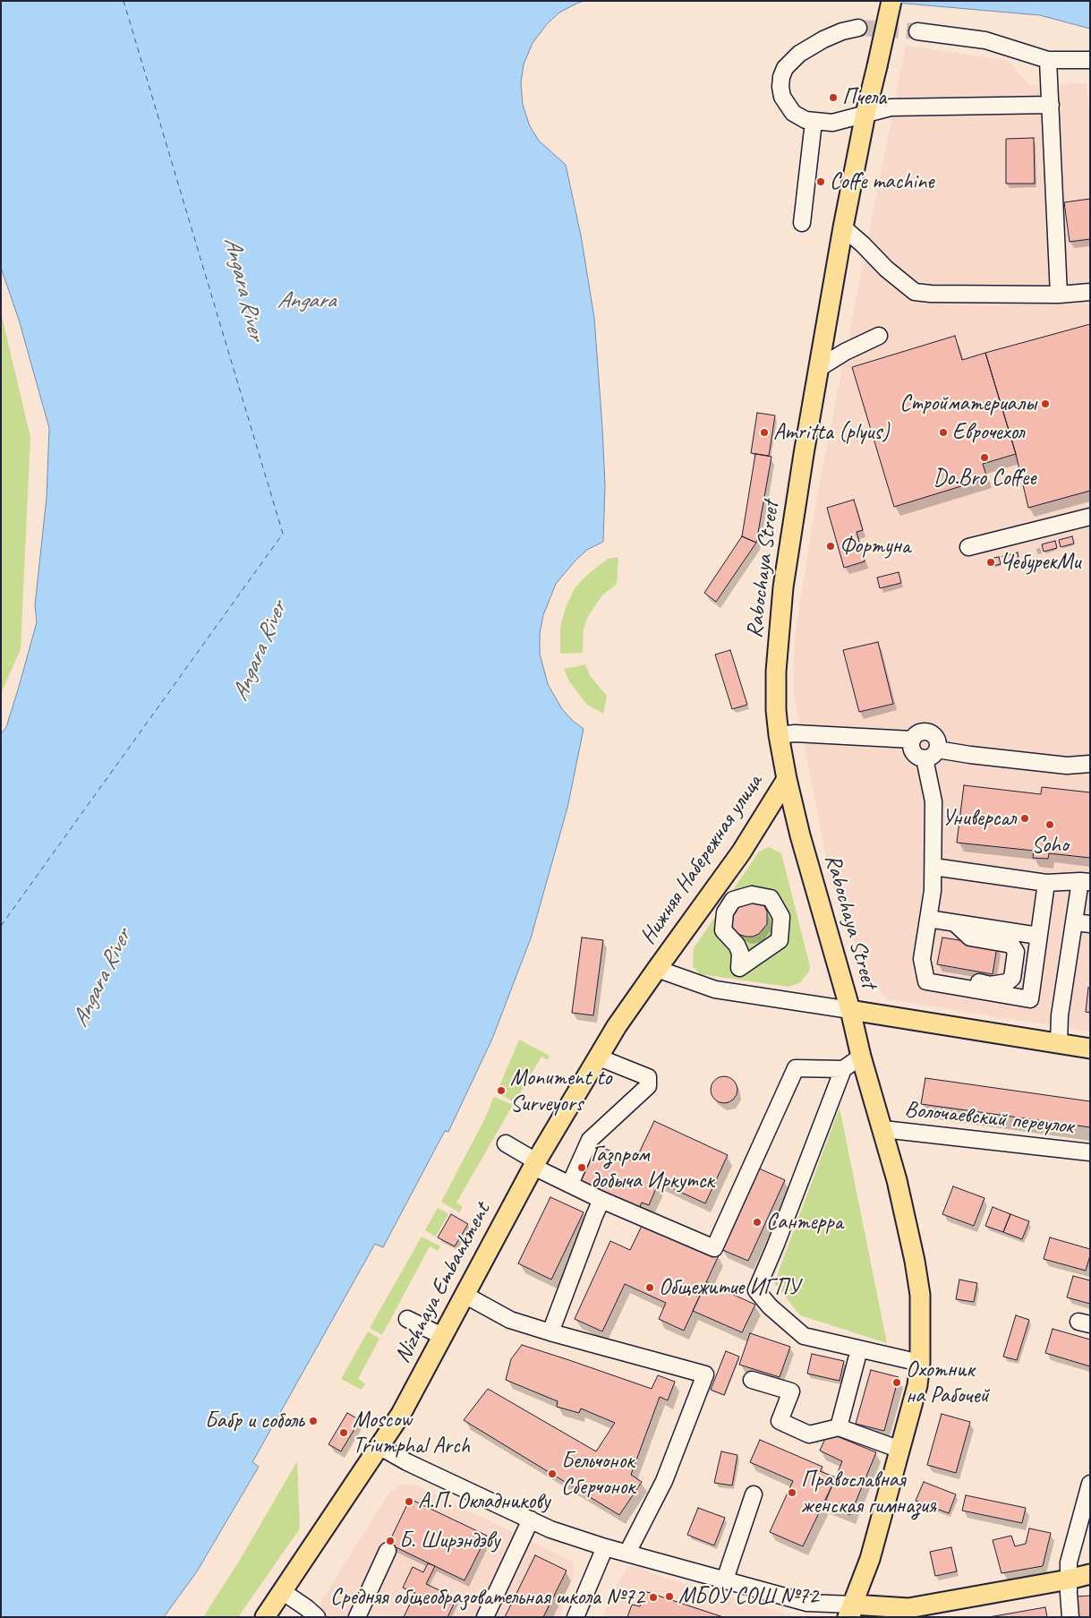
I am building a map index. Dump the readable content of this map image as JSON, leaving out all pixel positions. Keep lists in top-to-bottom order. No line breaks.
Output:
{"streets":{"main road":["Rabochaya Street","Нижняя Набережная улица","Nizhnaya Embankment"],"street":["Волочаевский переулок"]},"crossings":[["Rabochaya Street","Нижняя Набережная улица"],["Rabochaya Street","Волочаевский переулок"],["Нижняя Набережная улица","Nizhnaya Embankment"]],"water":["Angara River","Angara"],"places":["Пчела","Coffe machine","Стройматериалы","Amritta (plyus)","Еврочехол","Do.Bro Coffee","Фортуна","ЧебурекМи","Универсал","Soho","Monument to Surveyors","Газпром добыча Иркутск","Сантерра","Общежитие ИГПУ","Охотник на Рабочей","Бабр и соболь","Moscow Triumphal Arch","Бельчонок Сберчонок","Православная женская гимназия","А.П. Окладникову","Б. Ширэндэву","МБОУ СОШ №72","Средняя общеобразовательная школа №72"]}
